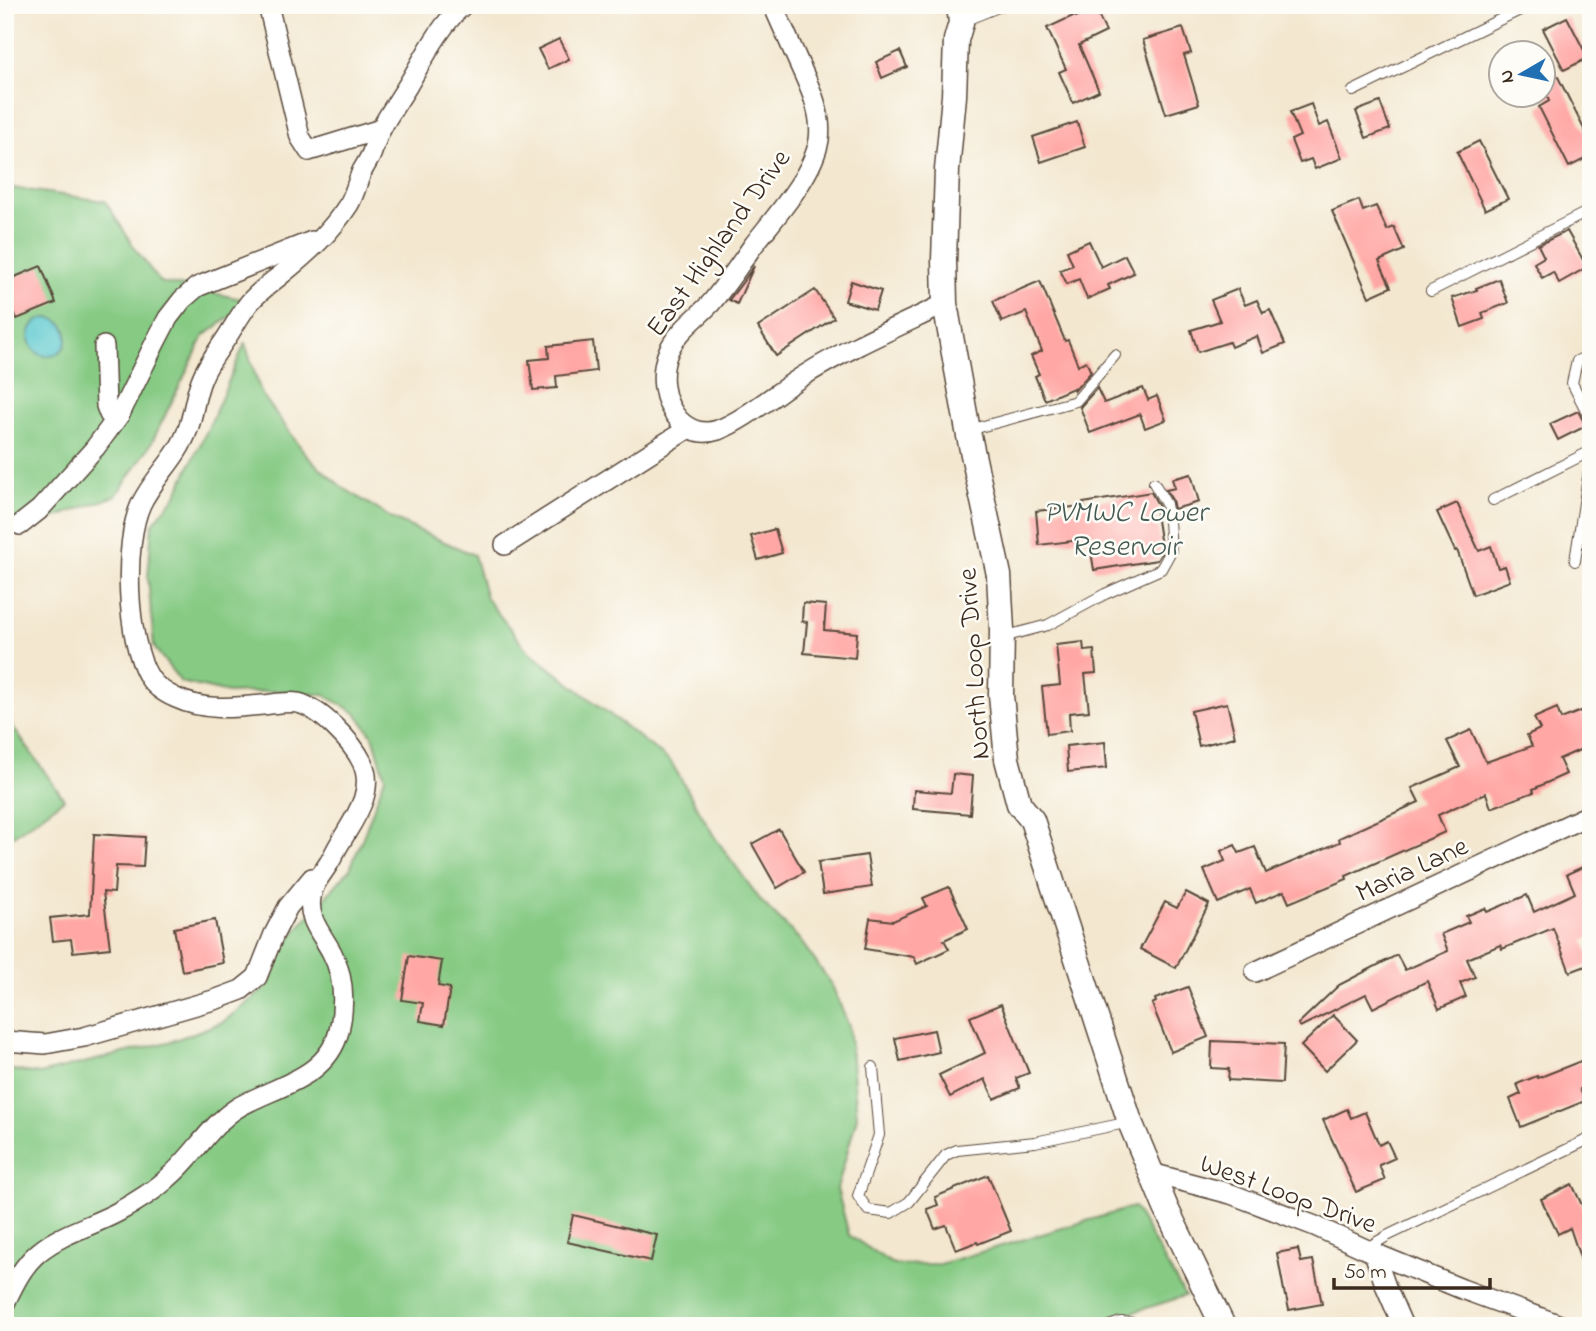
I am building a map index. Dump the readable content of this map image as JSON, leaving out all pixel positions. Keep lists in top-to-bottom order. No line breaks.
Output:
{"streets":{"street":["East Highland Drive","North Loop Drive","Maria Lane","West Loop Drive"]},"crossings":[["North Loop Drive","West Loop Drive"]],"water":["PVMWC Lower Reservoir"],"scale_bar":"50 m","north":"left"}
